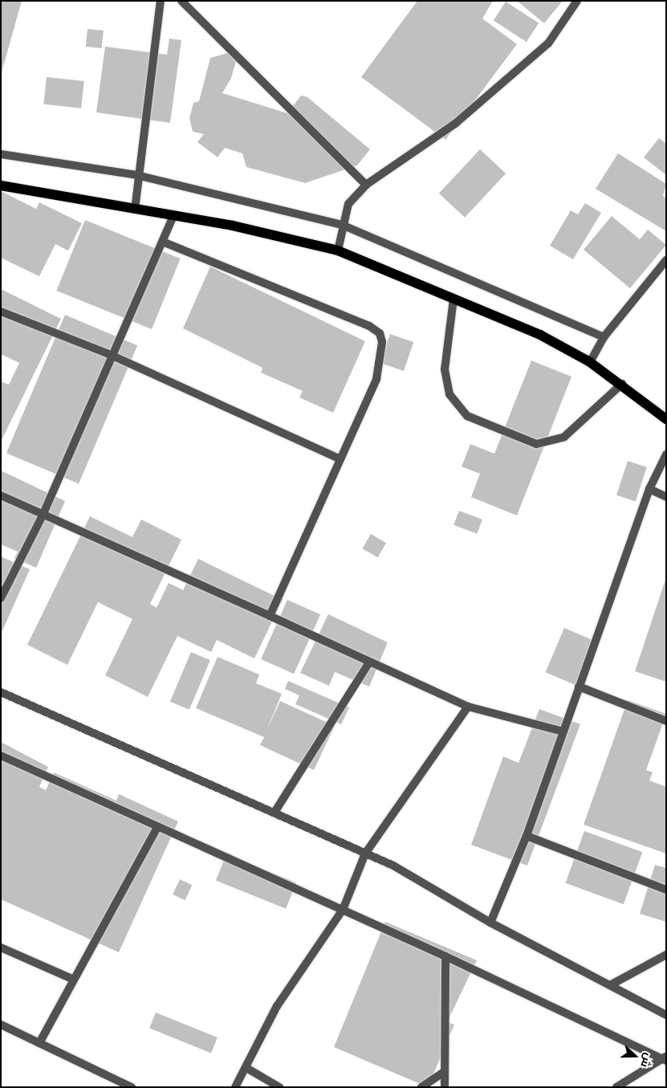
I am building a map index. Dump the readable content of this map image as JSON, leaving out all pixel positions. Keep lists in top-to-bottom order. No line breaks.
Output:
{"north":"right"}
